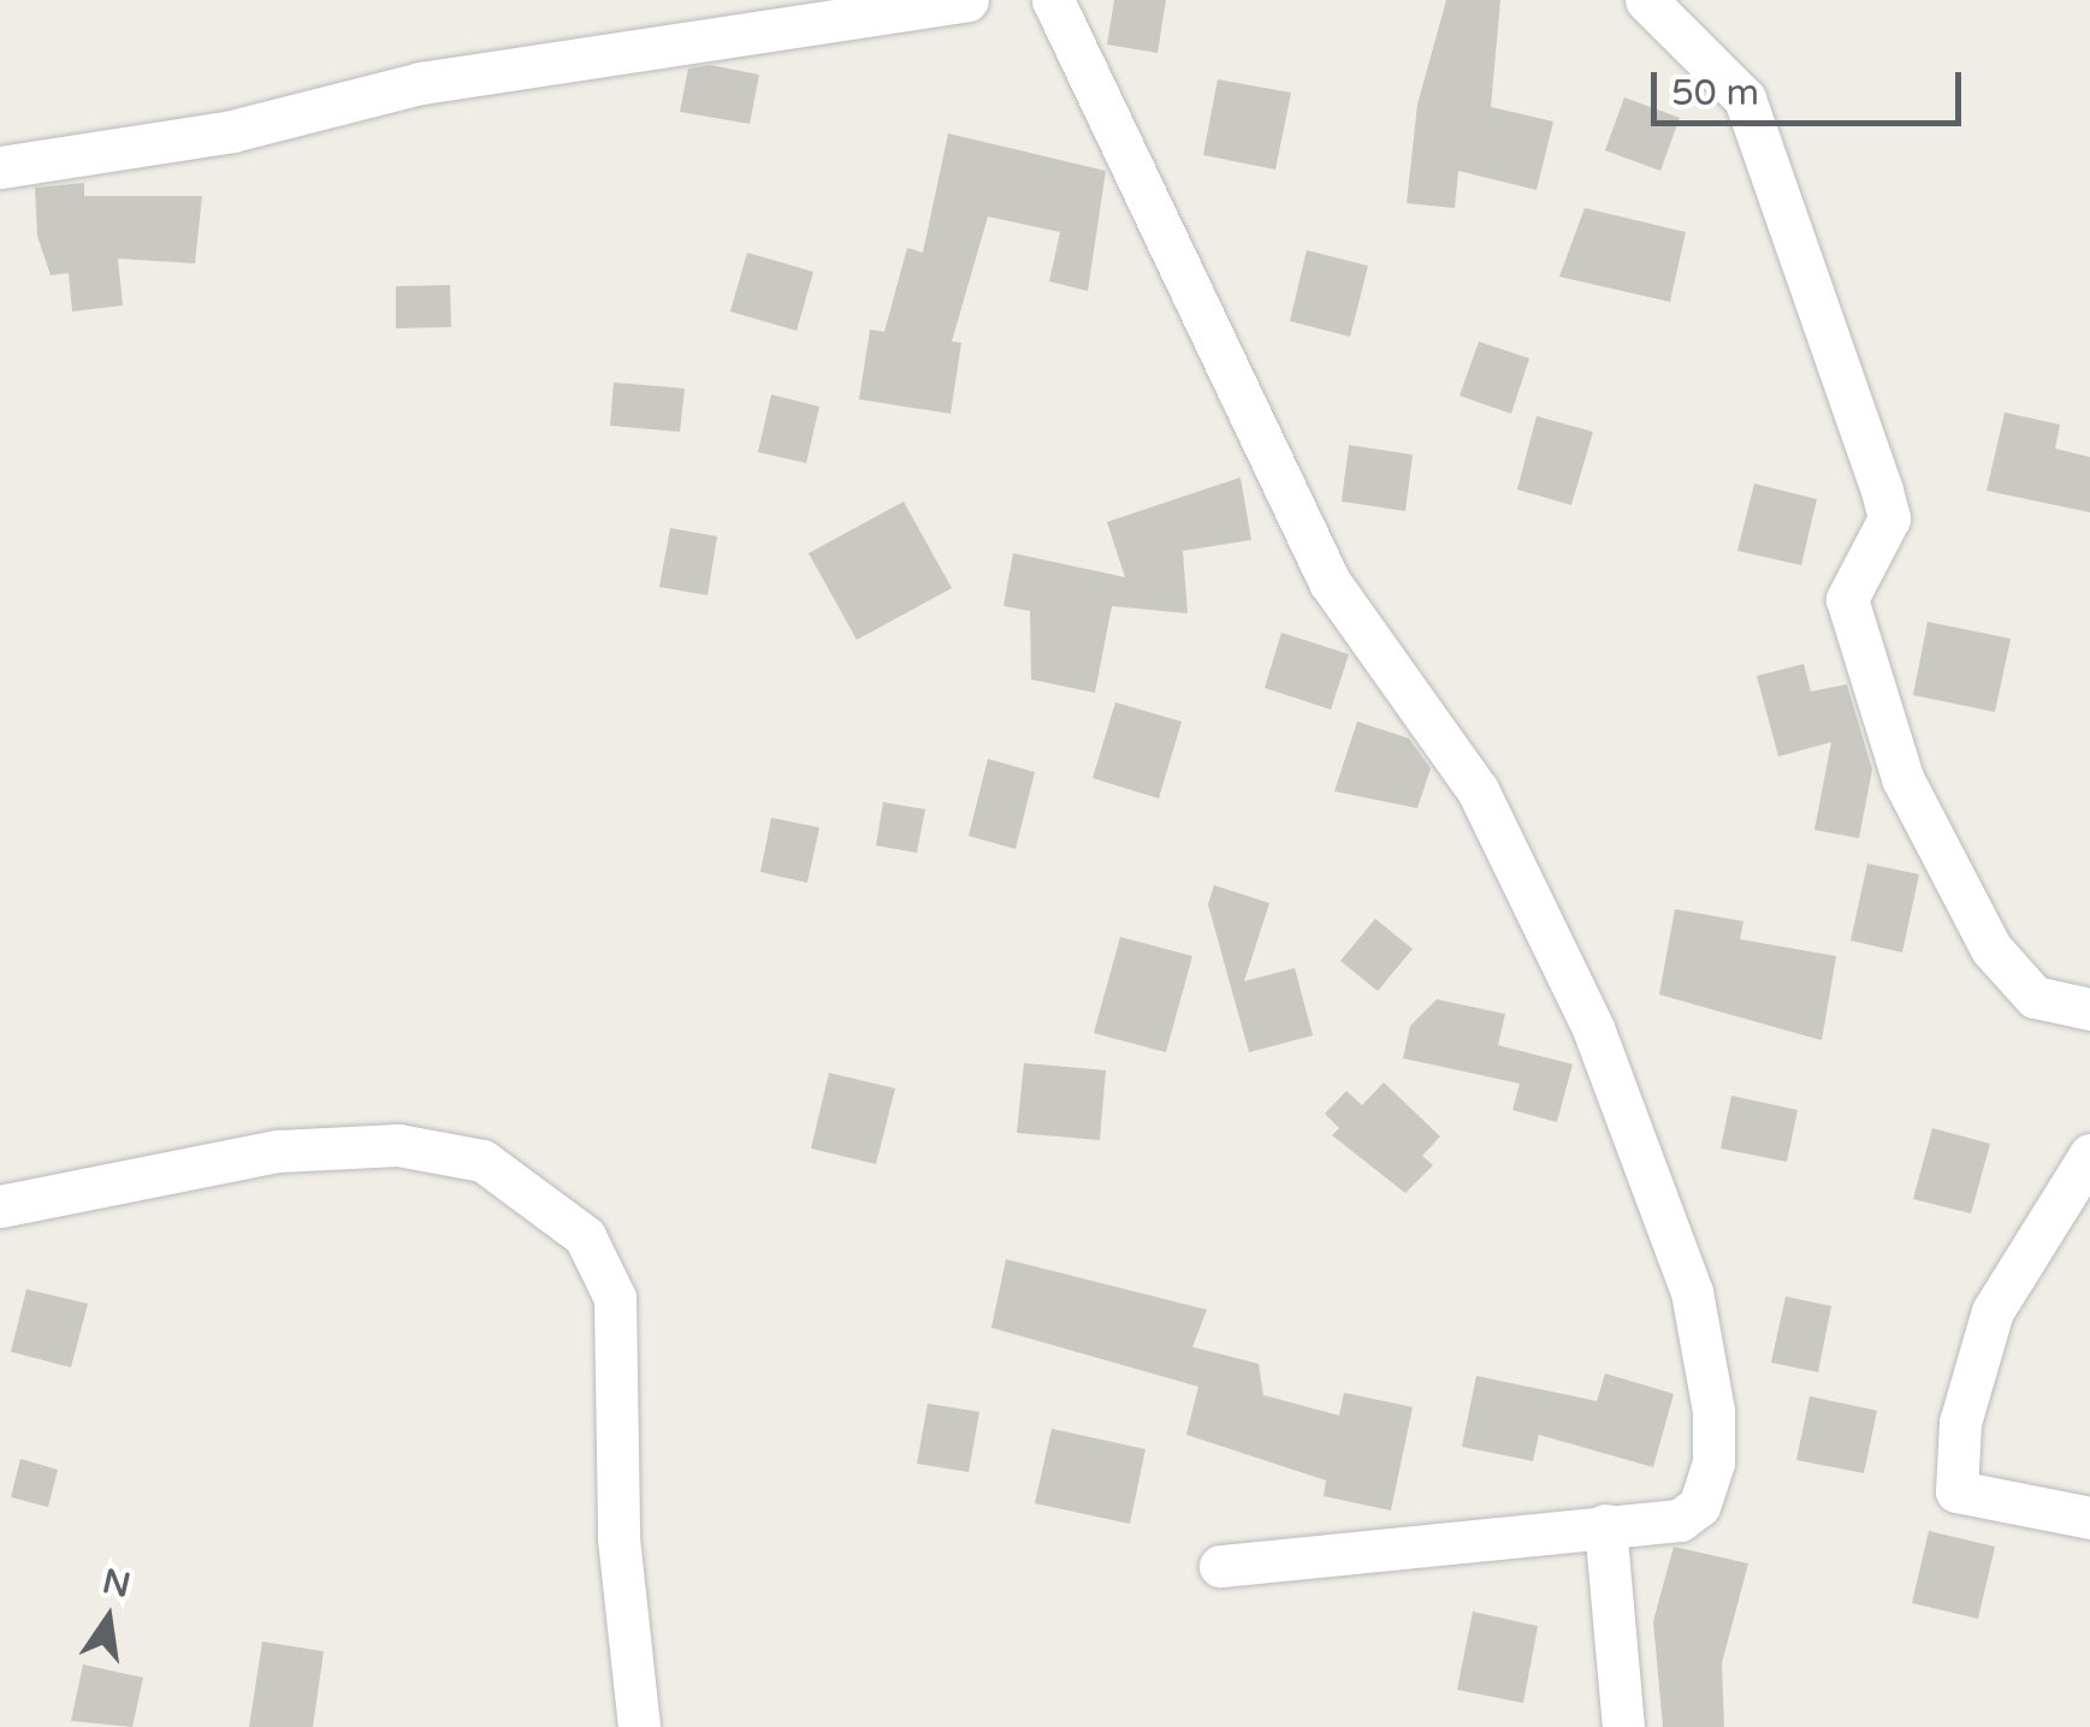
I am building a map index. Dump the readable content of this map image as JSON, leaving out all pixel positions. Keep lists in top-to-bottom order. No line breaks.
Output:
{"scale_bar":"50 m","north":"top"}
